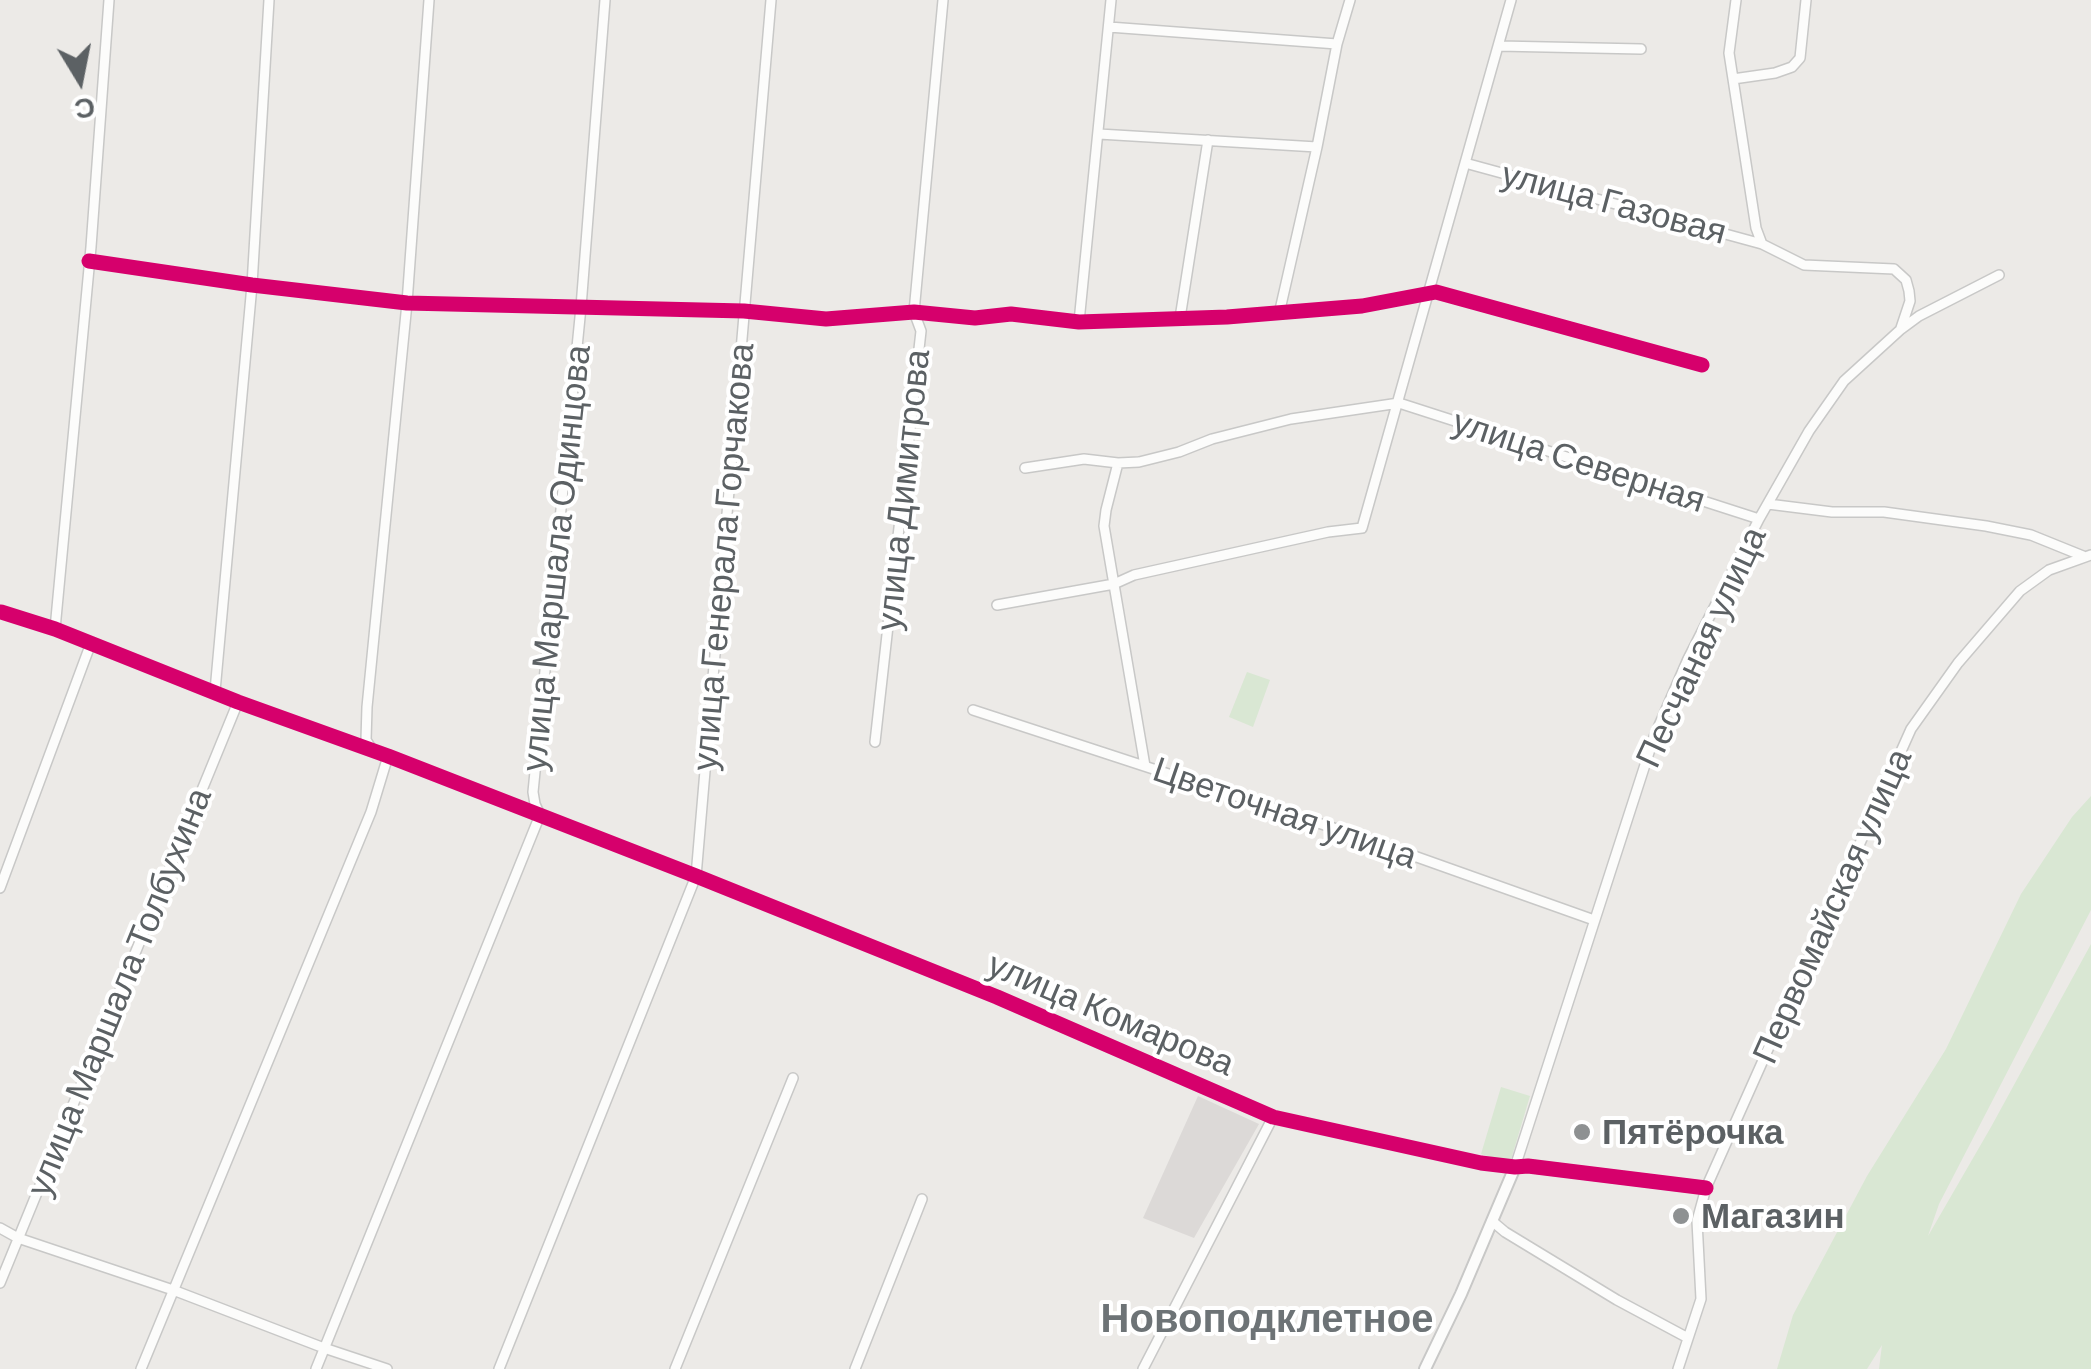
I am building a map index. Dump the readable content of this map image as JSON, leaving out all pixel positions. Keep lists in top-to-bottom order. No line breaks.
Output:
{"streets":{"street":["улица Газовая","улица Северная","улица Димитрова","улица Генерала Горчакова","улица Маршала Одинцова","Песчаная улица","Цветочная улица","Первомайская улица","улица Маршала Толбухина","улица Комарова"]},"crossings":[["улица Газовая","Песчаная улица"],["улица Северная","Песчаная улица"],["улица Генерала Горчакова","улица Комарова"],["улица Маршала Одинцова","улица Комарова"],["Песчаная улица","Цветочная улица"],["Песчаная улица","Первомайская улица"],["Песчаная улица","улица Комарова"],["улица Маршала Толбухина","улица Комарова"]],"districts":["Новоподклетное"],"places":["Пятёрочка","Магазин"],"north":"bottom"}
